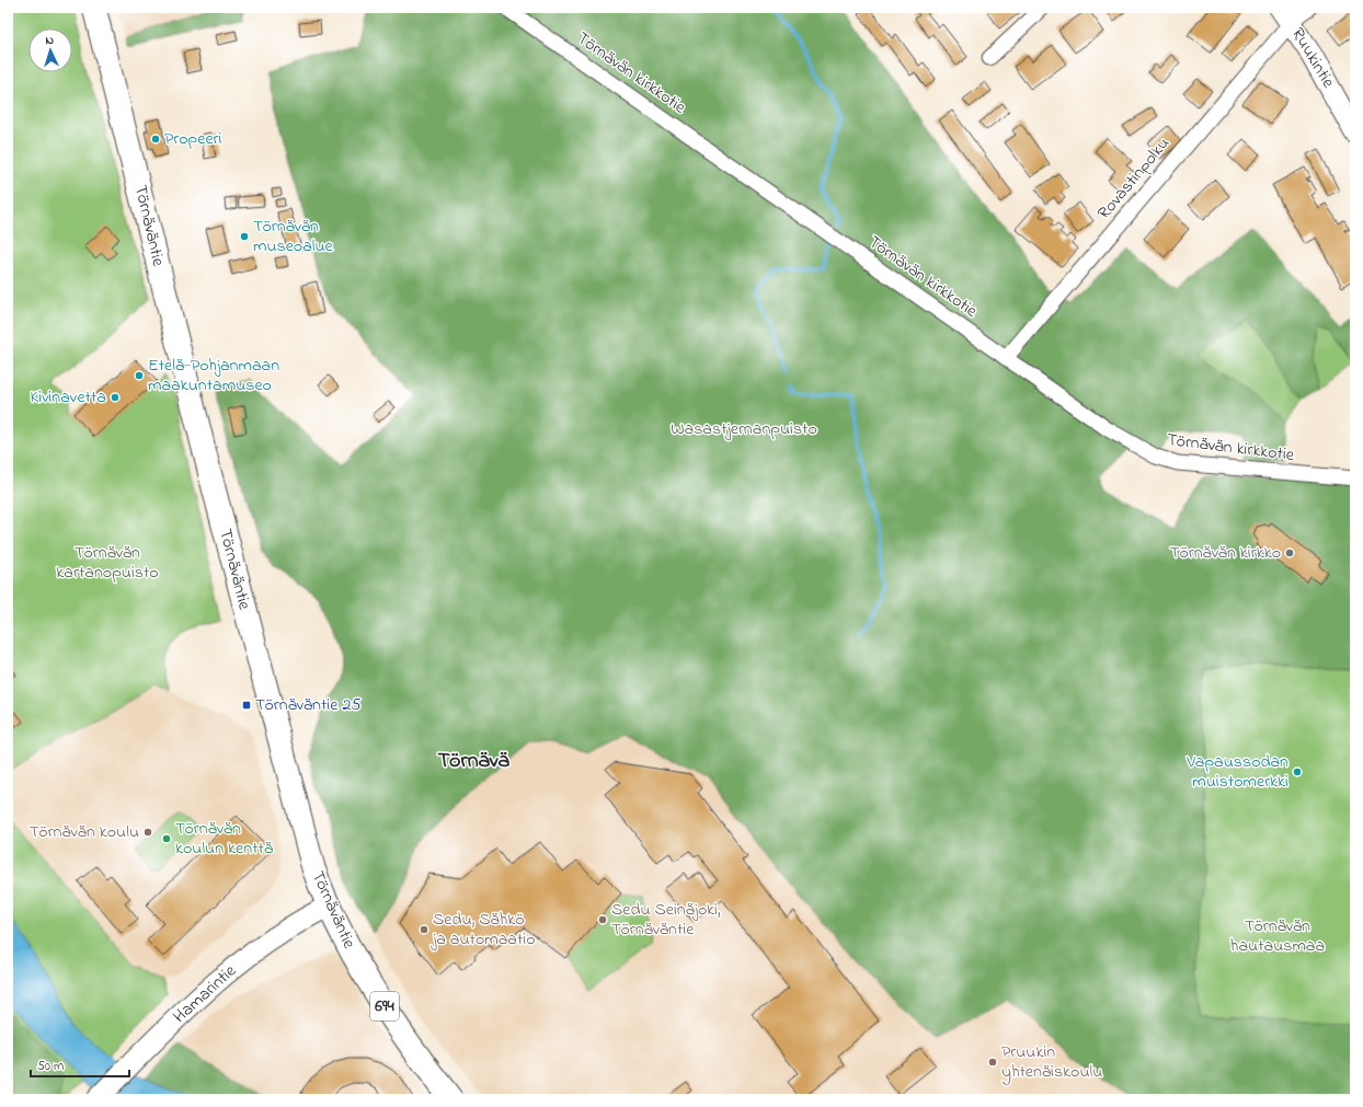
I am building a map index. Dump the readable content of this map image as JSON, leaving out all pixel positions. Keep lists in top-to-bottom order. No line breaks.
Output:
{"streets":{"main road":["Ruukintie","Törnäväntie","Hamarintie","694"],"street":["Törnävän kirkkotie","Rovastinpolku"]},"crossings":[["Ruukintie","Rovastinpolku"],["Törnävän kirkkotie","Rovastinpolku"],["Törnäväntie","Hamarintie"]],"districts":["Törnävä"],"parks":["Wasastjernanpuisto","Törnävän kartanopuisto","Törnävän hautausmaa"],"places":{"other":["Propeeri","Törnävän museoalue","Etelä-Pohjanmaan maakuntamuseo","Kivinavetta","Törnävän kirkko","Vapaussodan muistomerkki","Törnävän koulu","Törnävän koulun kenttä","Sedu Seinäjoki, Törnäväntie","Sedu, Sähkö ja automaatio","Pruukin yhtenäiskoulu"],"transit":["Törnäväntie 25"]},"scale_bar":"50 m","north":"top"}
